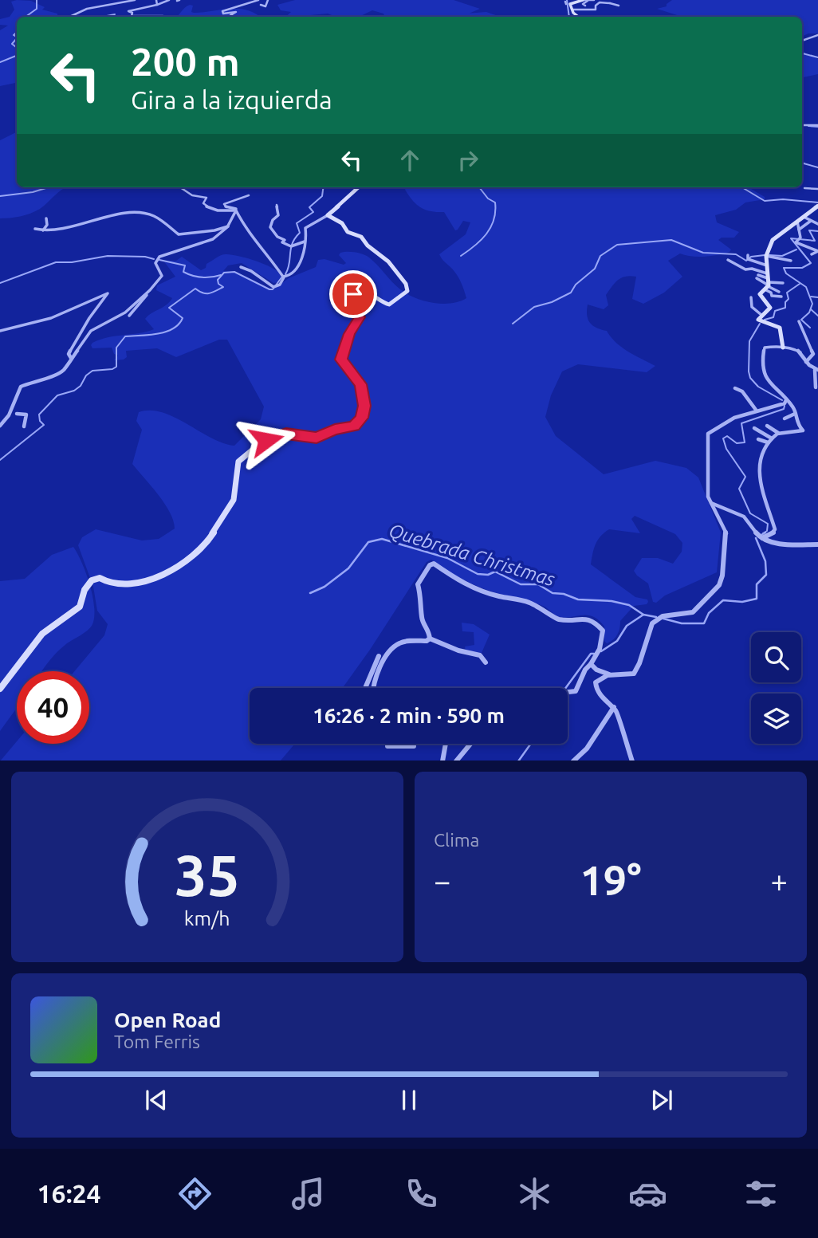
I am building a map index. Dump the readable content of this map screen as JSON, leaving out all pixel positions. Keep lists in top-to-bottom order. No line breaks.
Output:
{"water":["Quebrada Christmas"],"page":{"turn":["200 m","Gira a la izquierda"],"limit":"40","trip":"16:26 · 2 min · 590 m","tile":"Clima","heat":["−","19°","+"],"song":["Open Road","Tom Ferris"],"tabs":"16:24","gauge":["35","km/h"]}}
